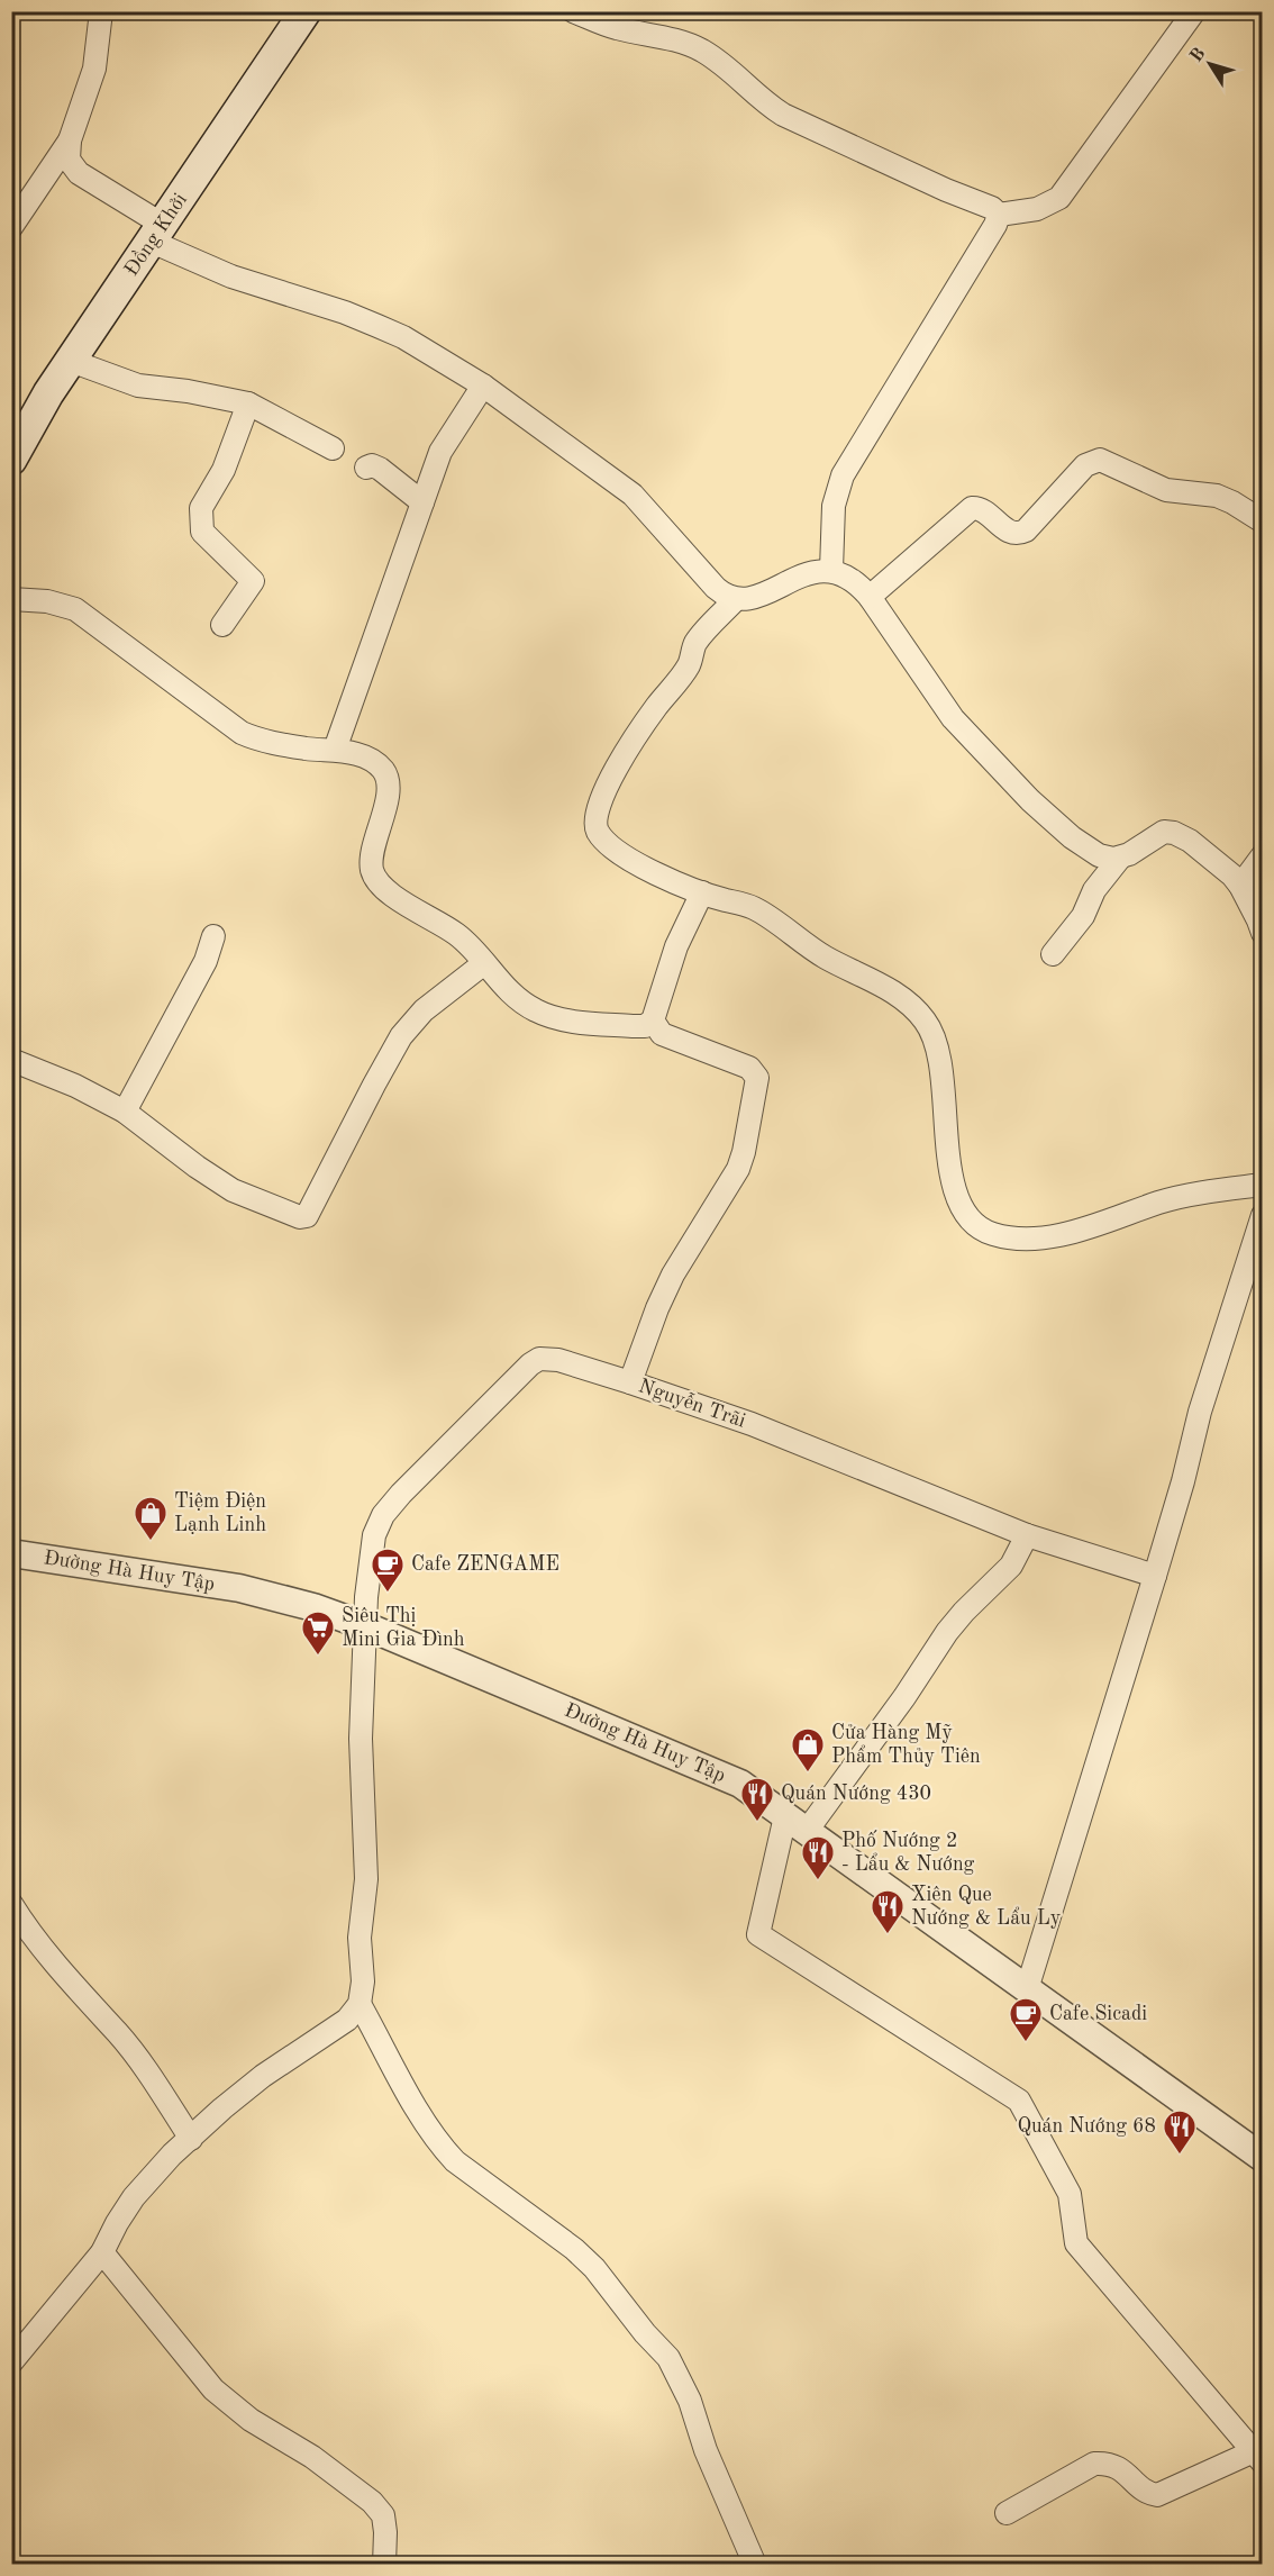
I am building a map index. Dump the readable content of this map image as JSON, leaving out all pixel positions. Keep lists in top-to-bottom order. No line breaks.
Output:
{"streets":{"main road":["Đồng Khởi"],"street":["Nguyễn Trãi","Đường Hà Huy Tập"]},"crossings":[["Nguyễn Trãi","Đường Hà Huy Tập"]],"places":{"shop":["Tiệm Điện Lạnh Linh","Cửa Hàng Mỹ Phẩm Thủy Tiên"],"cafe":["Cafe ZENGAME","Cafe Sicadi"],"supermarket":["Siêu Thị Mini Gia Đình"],"restaurant":["Quán Nướng 430","Phố Nướng 2 - Lẩu & Nướng","Xiên Que Nướng & Lẩu Ly","Quán Nướng 68"]},"north":"top left"}
